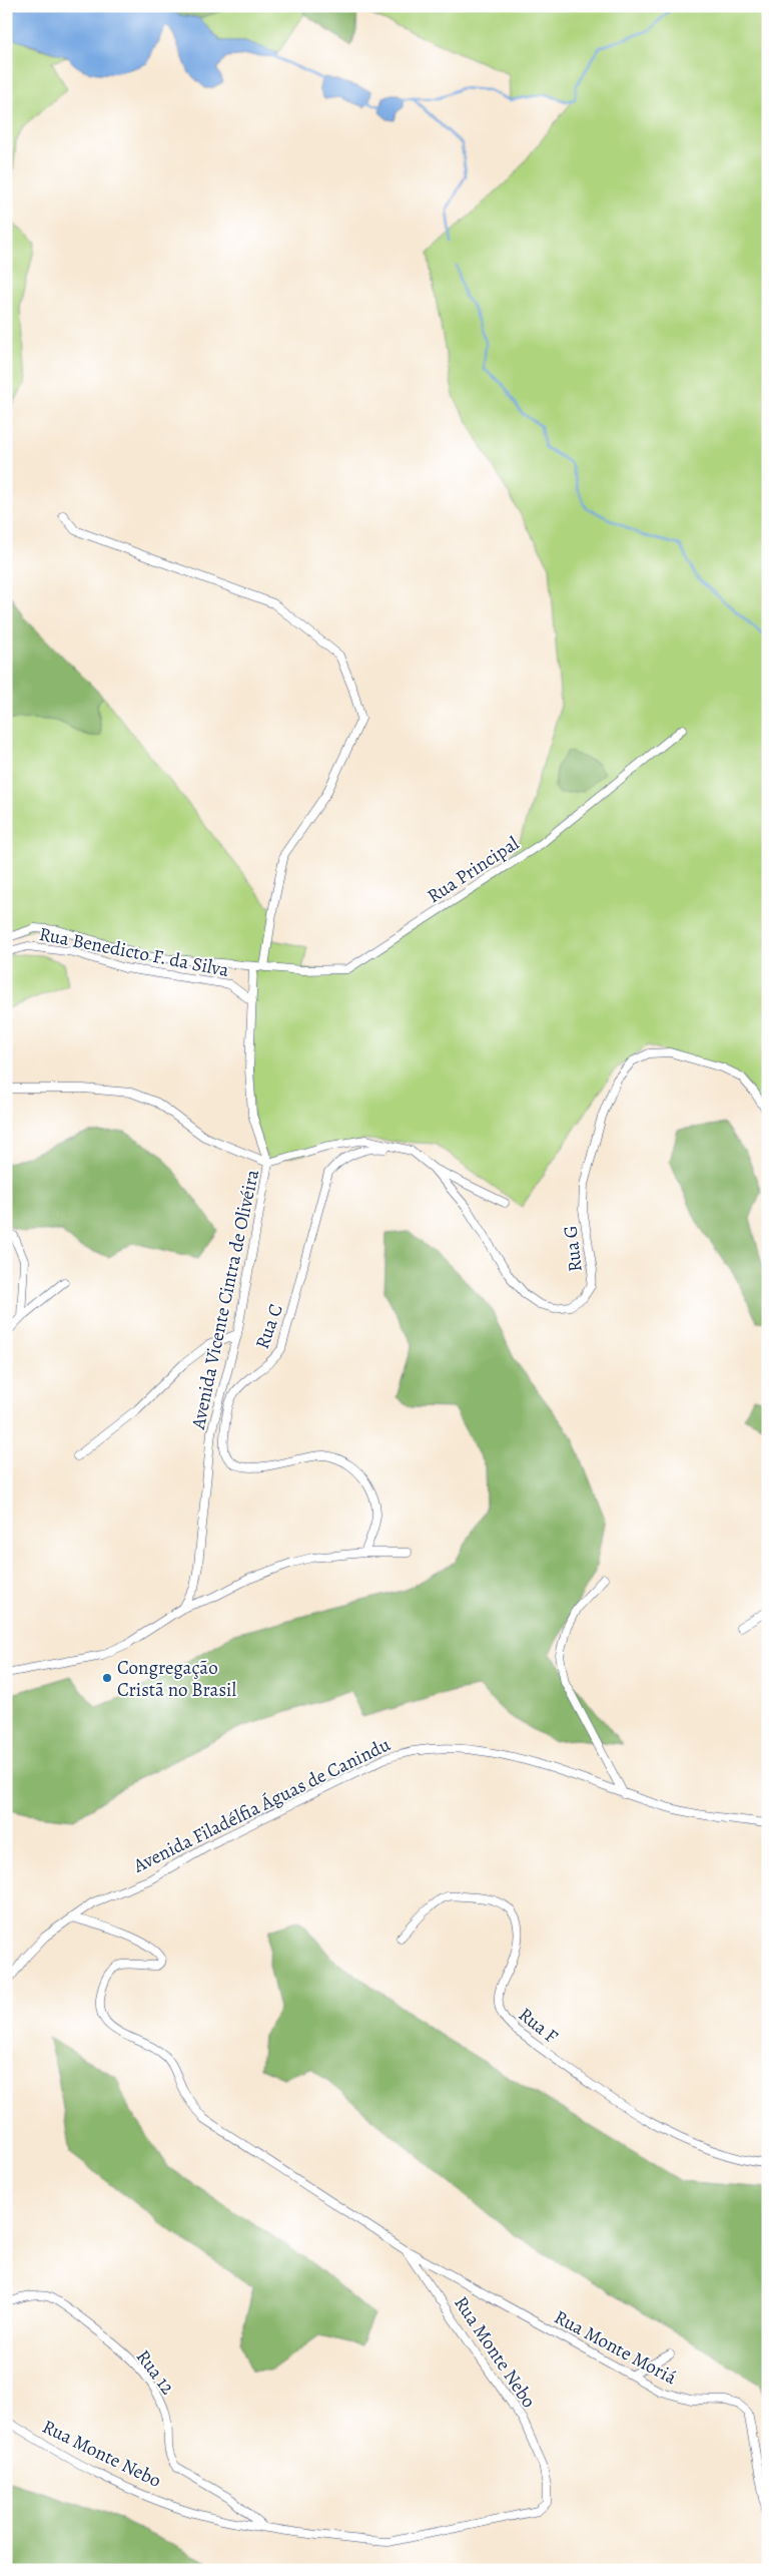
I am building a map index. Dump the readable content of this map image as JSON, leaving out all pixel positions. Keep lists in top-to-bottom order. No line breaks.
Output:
{"streets":{"street":["Rua Principal","Rua Benedicto F. da Silva","Rua G","Avenida Vicente Cintra de Olivéira","Rua C","Avenida Filadélfia Águas de Canindu","Rua F","Rua Monte Moriá","Rua Monte Nebo","Rua 12"]},"crossings":[["Rua Principal","Avenida Vicente Cintra de Olivéira"],["Rua Benedicto F. da Silva","Avenida Vicente Cintra de Olivéira"],["Rua G","Avenida Vicente Cintra de Olivéira"],["Rua G","Rua C"],["Avenida Filadélfia Águas de Canindu","Rua Monte Nebo"],["Rua Monte Moriá","Rua Monte Nebo"],["Rua Monte Nebo","Rua 12"]],"places":["Congregação Cristã no Brasil"]}
